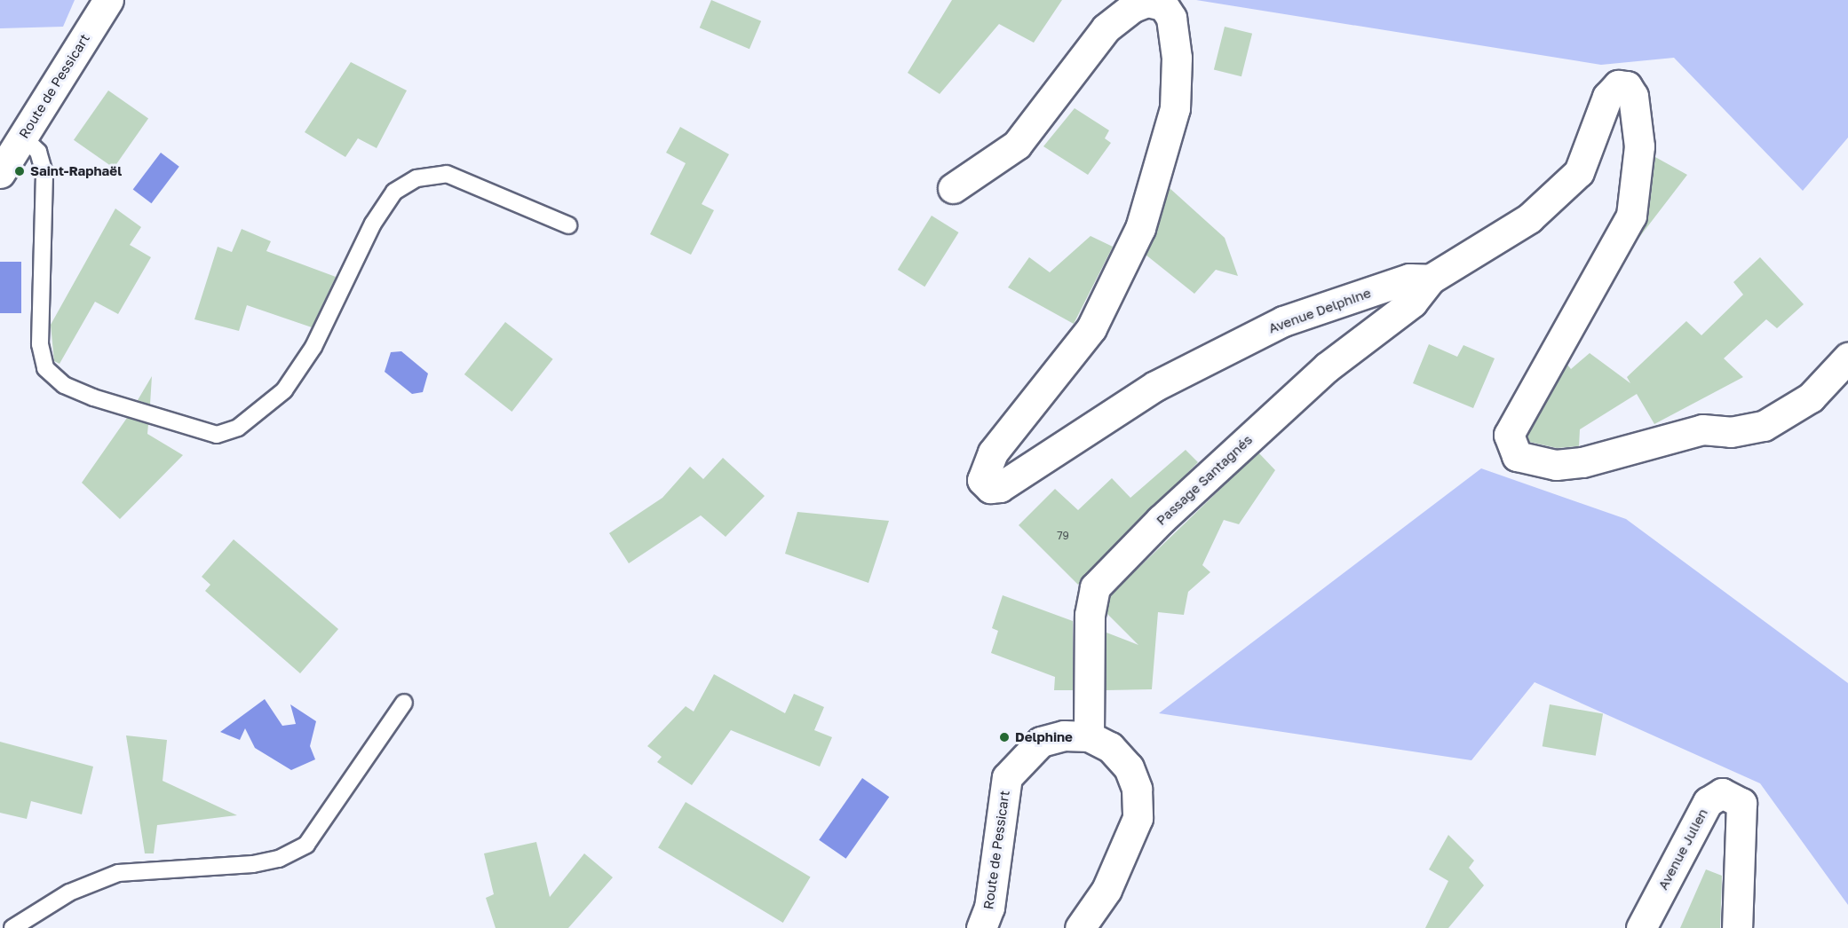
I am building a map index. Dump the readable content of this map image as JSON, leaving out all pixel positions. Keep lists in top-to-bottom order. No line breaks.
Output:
{"streets":{"street":["Route de Pessicart","Avenue Delphine","Passage Santagnés","Avenue Julien"]},"crossings":[["Route de Pessicart","Passage Santagnés"],["Avenue Delphine","Passage Santagnés"]],"places":["Saint-Raphaël","Delphine"],"house_numbers":["79"]}
